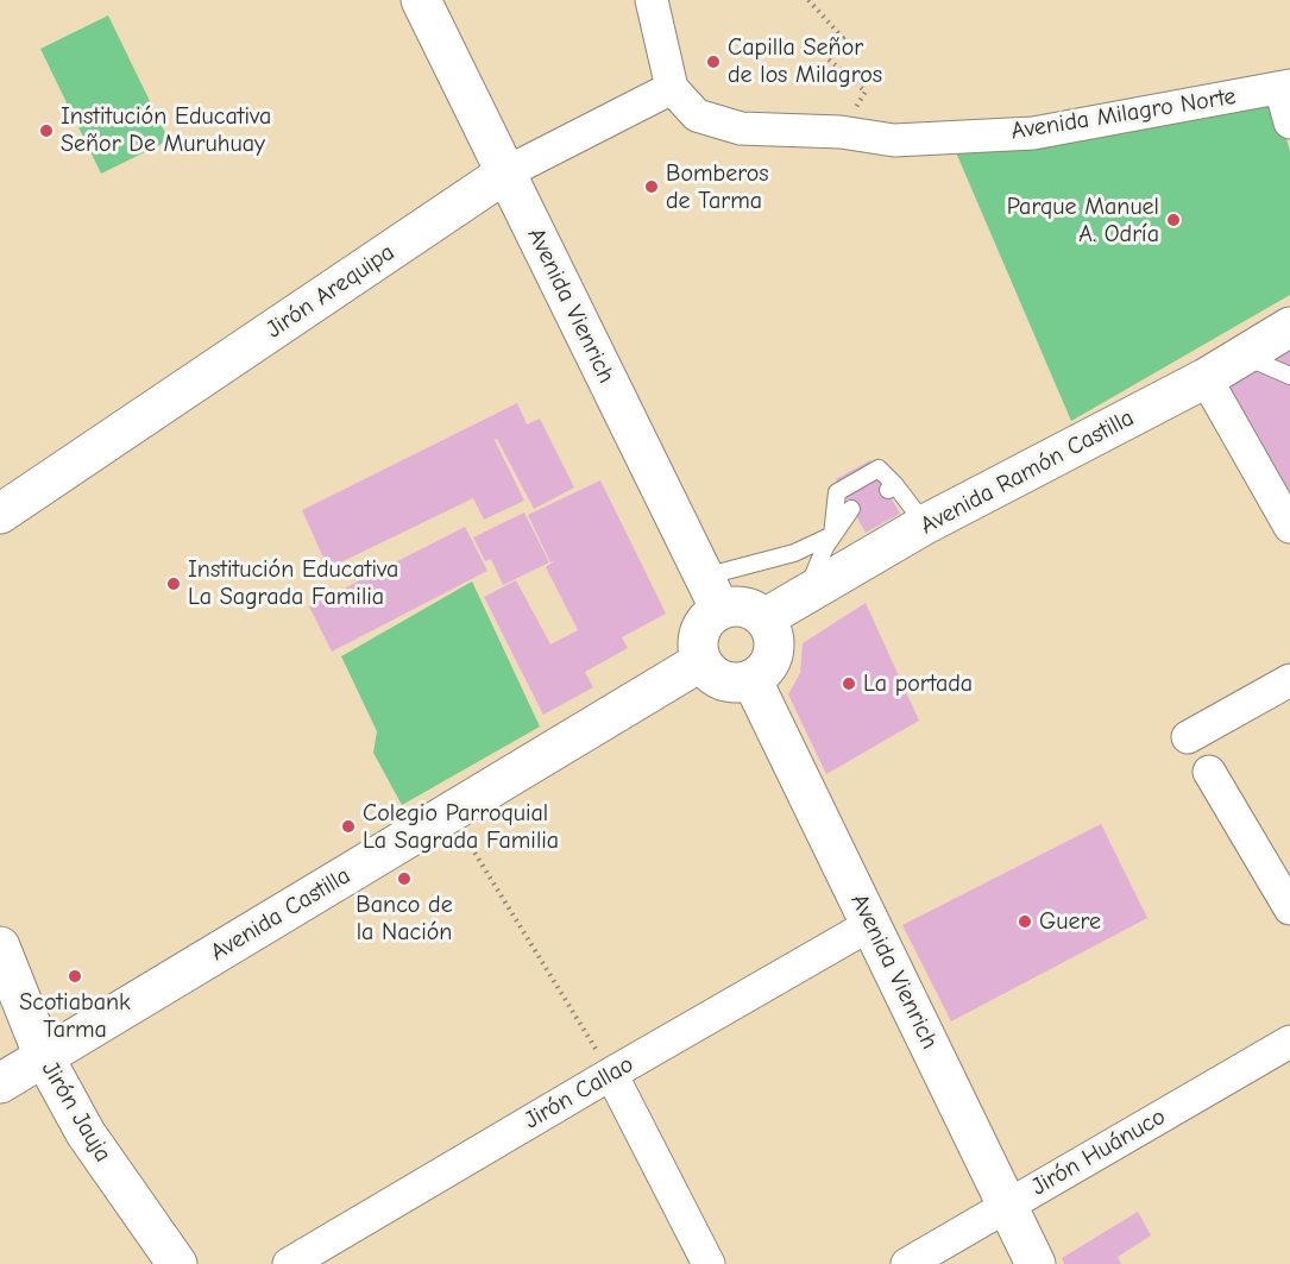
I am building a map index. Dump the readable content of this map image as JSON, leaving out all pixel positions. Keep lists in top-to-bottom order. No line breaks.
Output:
{"streets":{"main road":["Jirón Arequipa","Avenida Vienrich","Avenida Ramón Castilla","Avenida Castilla","Jirón Jauja"],"street":["Avenida Milagro Norte","Jirón Callao","Jirón Huánuco"]},"crossings":[["Avenida Milagro Norte","Jirón Arequipa"],["Jirón Arequipa","Avenida Vienrich"],["Avenida Vienrich","Avenida Ramón Castilla"],["Avenida Vienrich","Avenida Castilla"],["Avenida Vienrich","Jirón Callao"],["Avenida Vienrich","Jirón Huánuco"],["Avenida Ramón Castilla","Avenida Castilla"],["Avenida Castilla","Jirón Jauja"]],"places":["Capilla Señor de los Milagros","Institución Educativa Señor De Muruhuay","Bomberos de Tarma","Parque Manuel A. Odría","Institución Educativa La Sagrada Familia","La portada","Colegio Parroquial La Sagrada Familia","Banco de la Nación","Guere","Scotiabank Tarma"]}
